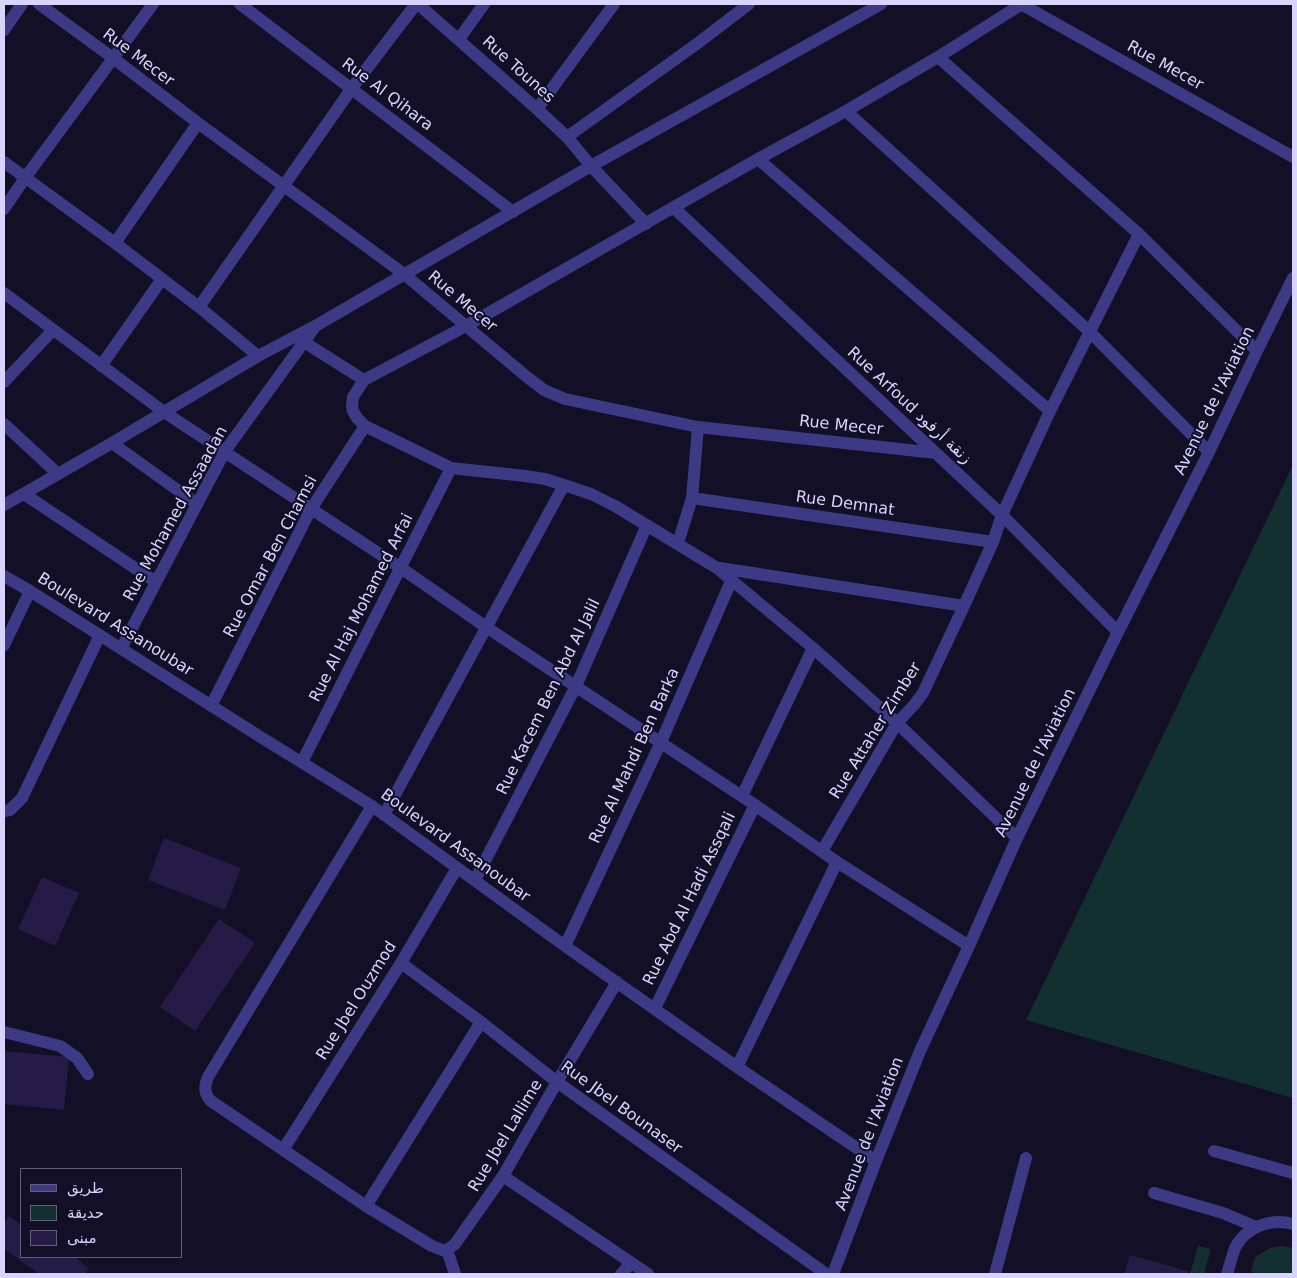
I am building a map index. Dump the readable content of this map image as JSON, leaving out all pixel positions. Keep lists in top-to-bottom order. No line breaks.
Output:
{"streets":{"street":["Rue Mecer","Rue Tounes","Rue Al Qihara","Avenue de l'Aviation","Rue Arfoud زنقة أرفود","Rue Demnat","Rue Mohamed Assaadan","Rue Omar Ben Chamsi","Rue Al Haj Mohamed Arfai","Boulevard Assanoubar","Rue Kacem Ben Abd Al Jalil","Rue Attaher Zimber","Rue Al Mahdi Ben Barka","Rue Abd Al Hadi Assqali","Rue Jbel Ouzmod","Rue Jbel Bounaser","Rue Jbel Lallime"]},"crossings":[["Rue Mecer","Rue Arfoud زنقة أرفود"],["Avenue de l'Aviation","Rue Arfoud زنقة أرفود"],["Avenue de l'Aviation","Boulevard Assanoubar"],["Rue Arfoud زنقة أرفود","Rue Attaher Zimber"],["Rue Demnat","Rue Attaher Zimber"],["Rue Mohamed Assaadan","Boulevard Assanoubar"],["Rue Omar Ben Chamsi","Boulevard Assanoubar"],["Rue Al Haj Mohamed Arfai","Boulevard Assanoubar"],["Boulevard Assanoubar","Rue Kacem Ben Abd Al Jalil"],["Boulevard Assanoubar","Rue Al Mahdi Ben Barka"],["Boulevard Assanoubar","Rue Abd Al Hadi Assqali"],["Boulevard Assanoubar","Rue Jbel Ouzmod"],["Boulevard Assanoubar","Rue Jbel Lallime"],["Rue Jbel Ouzmod","Rue Jbel Bounaser"],["Rue Jbel Bounaser","Rue Jbel Lallime"]],"legend":["طريق","حديقة","مبنى"]}
